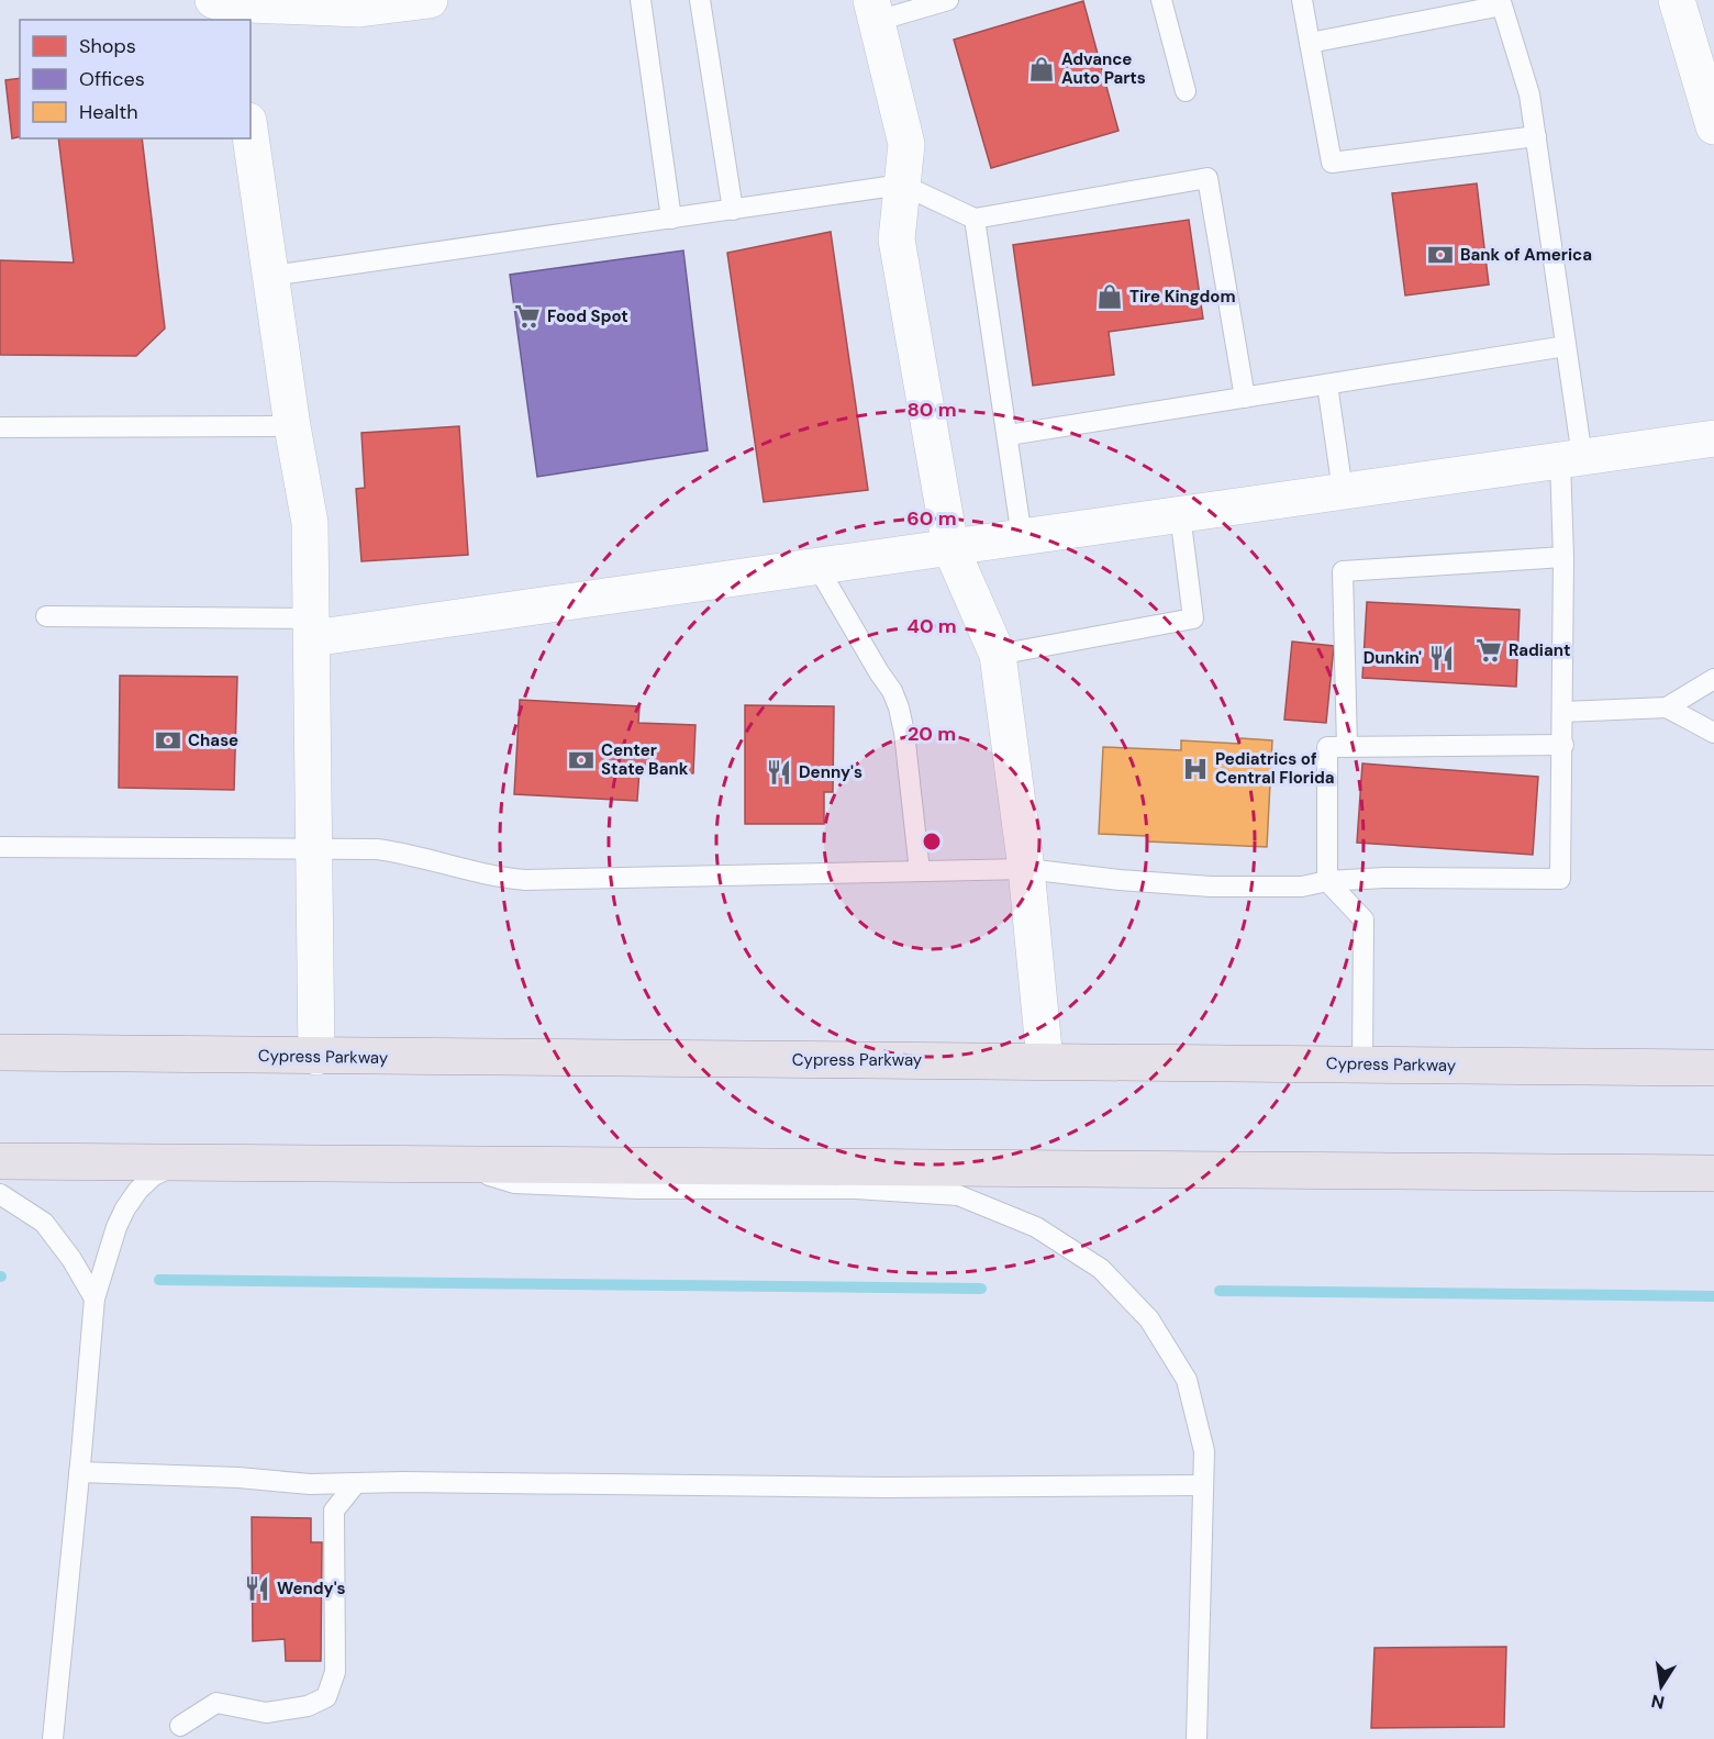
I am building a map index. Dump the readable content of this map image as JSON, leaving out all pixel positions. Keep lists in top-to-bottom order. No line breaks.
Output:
{"streets":{"main road":["Cypress Parkway"]},"places":{"shop":["Advance Auto Parts","Tire Kingdom"],"bank":["Bank of America","Chase","Center State Bank"],"supermarket":["Food Spot","Radiant"],"restaurant":["Dunkin'","Denny's","Wendy's"],"hospital":["Pediatrics of Central Florida"]},"legend":["Shops","Offices","Health"],"north":"bottom","rings":["80 m","60 m","40 m","20 m"]}
